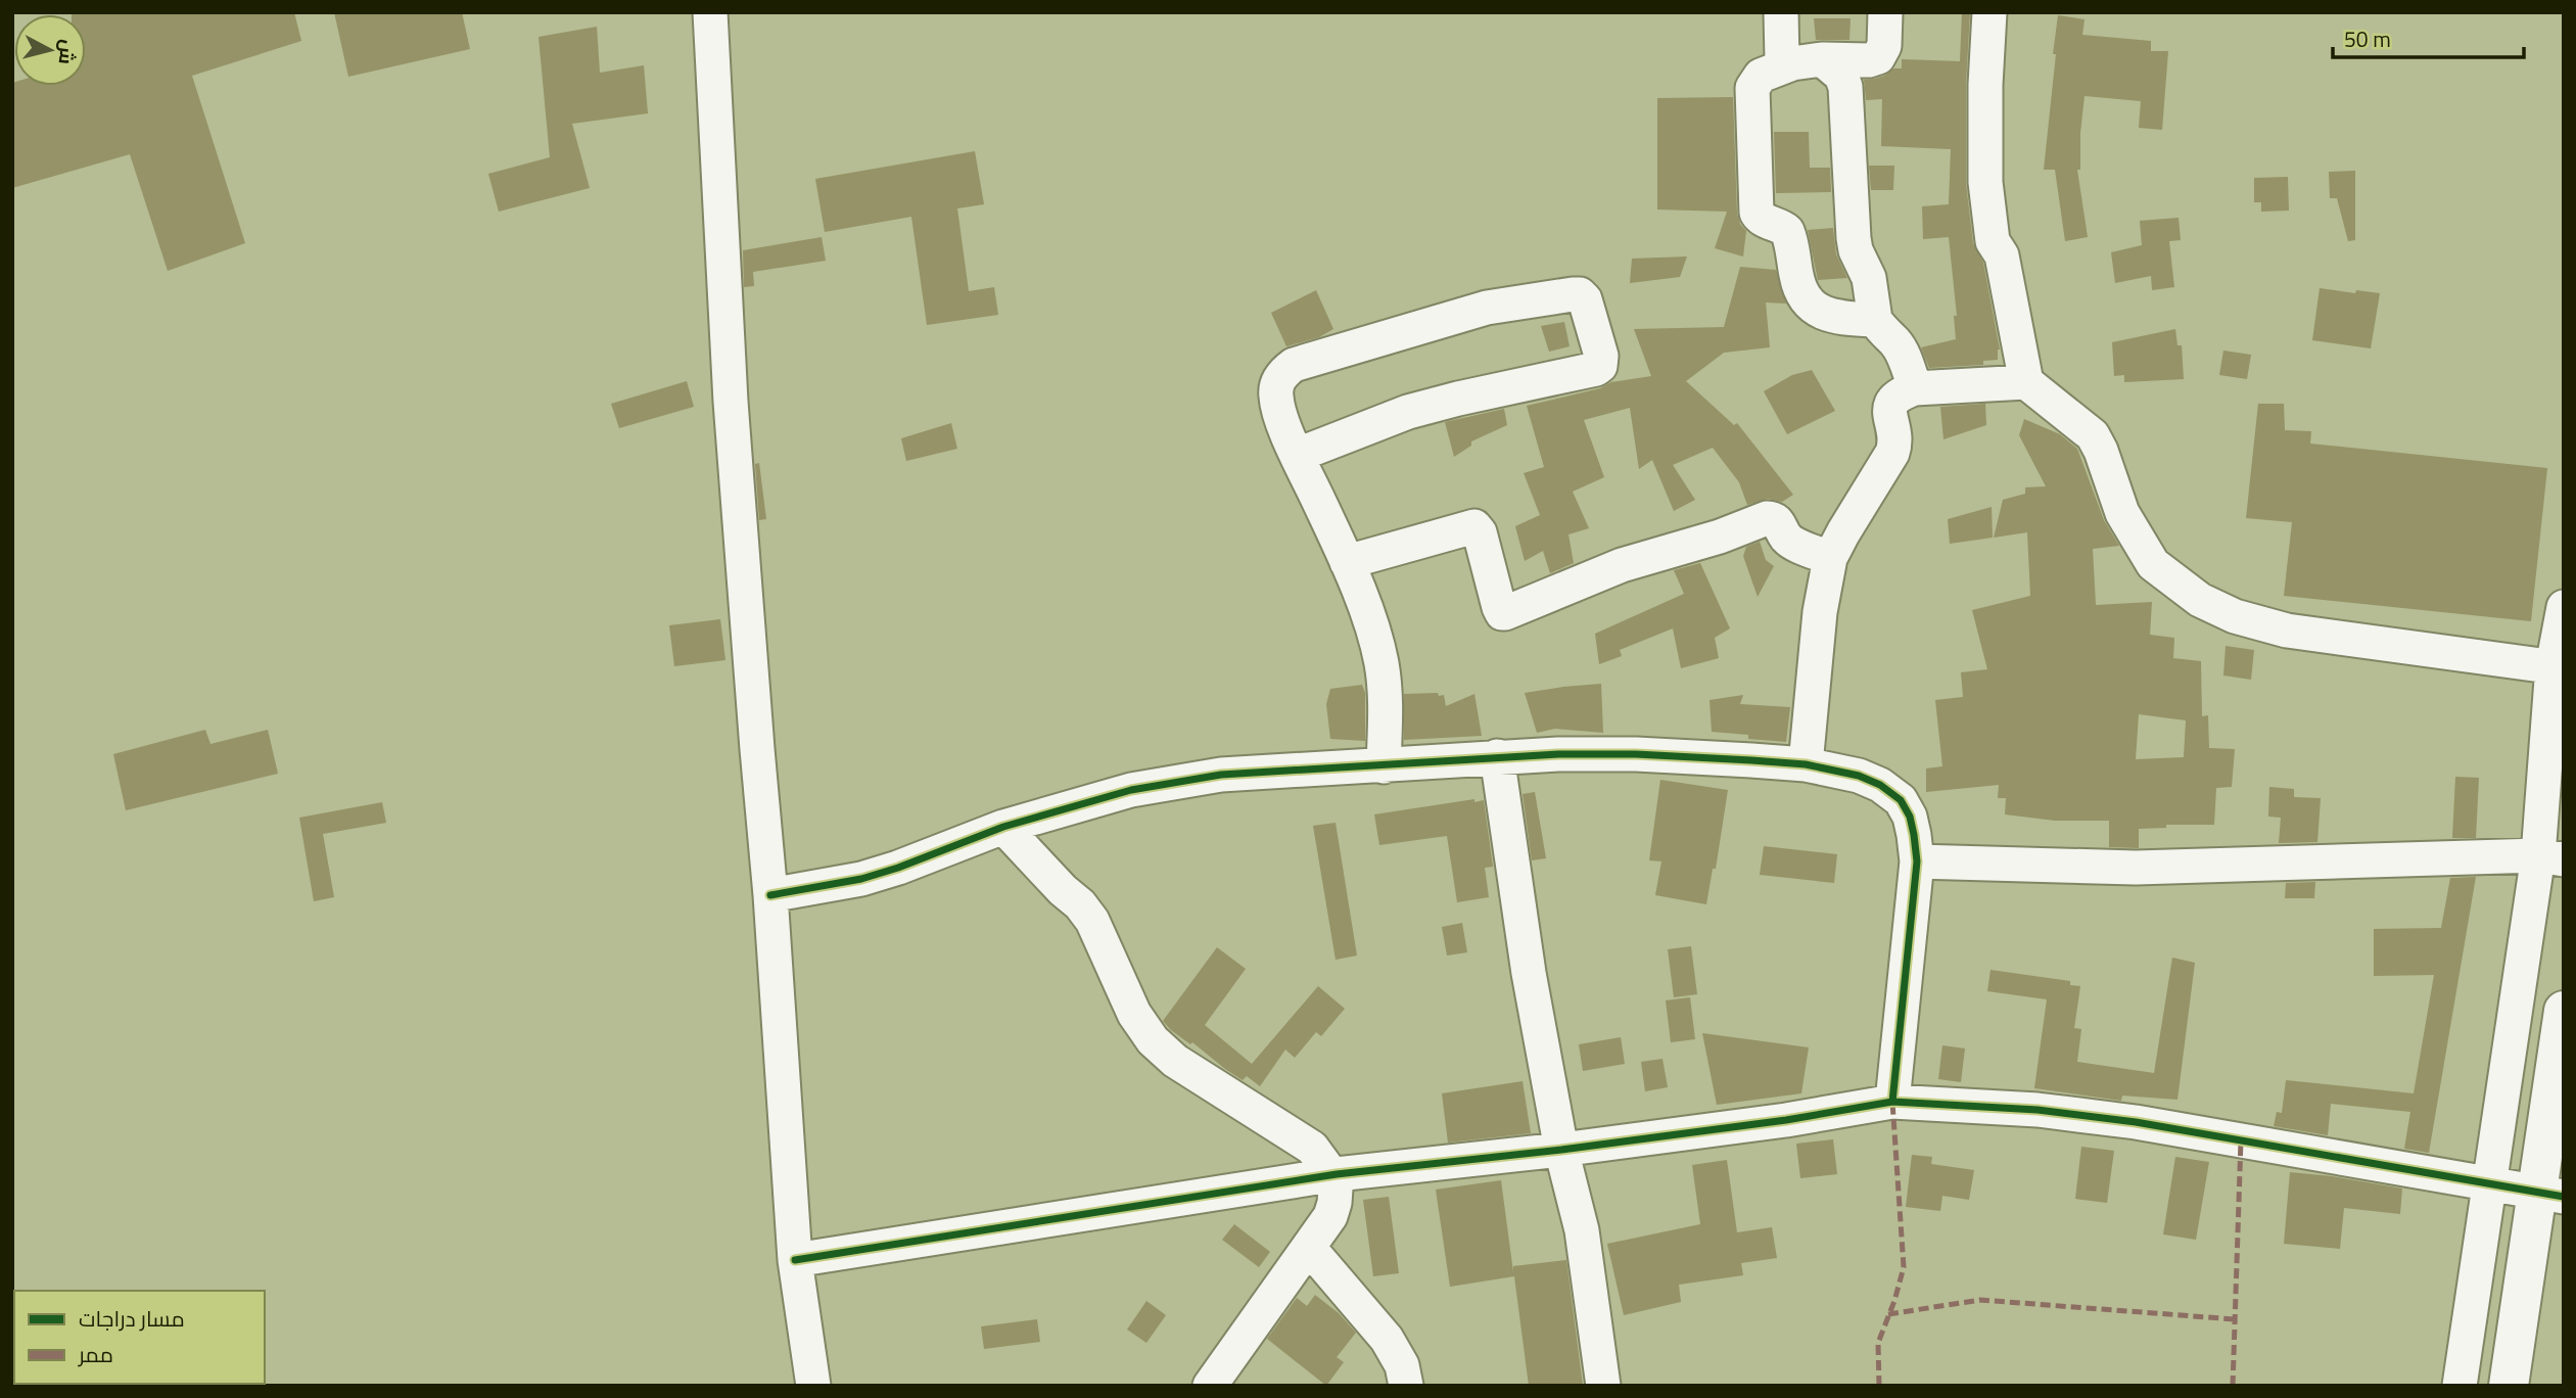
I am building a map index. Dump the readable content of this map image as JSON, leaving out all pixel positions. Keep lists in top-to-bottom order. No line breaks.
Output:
{"legend":["مسار دراجات","ممر"],"scale_bar":"50 m","north":"right"}
